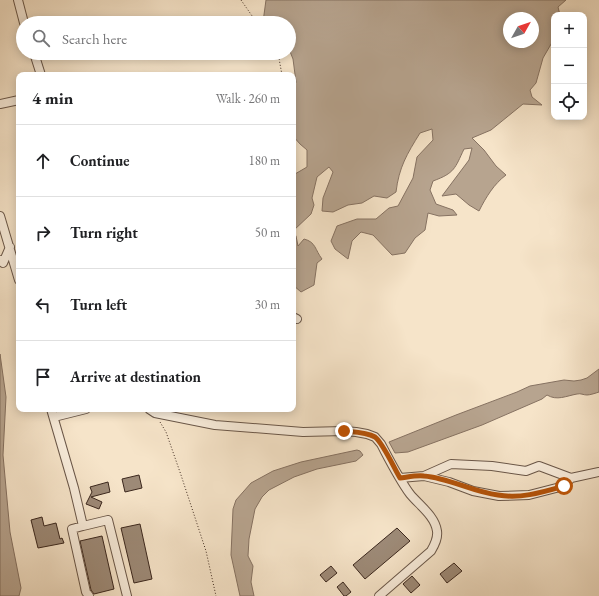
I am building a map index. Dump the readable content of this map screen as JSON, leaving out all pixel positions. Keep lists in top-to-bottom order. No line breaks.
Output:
{"north":"top right","page":{"map_buttons":["+","−"],"search":"Search here","heading":["4 min","Walk · 260 m"],"list":[["Continue","180 m"],["Turn right","50 m"],["Turn left","30 m"],"Arrive at destination"]}}
